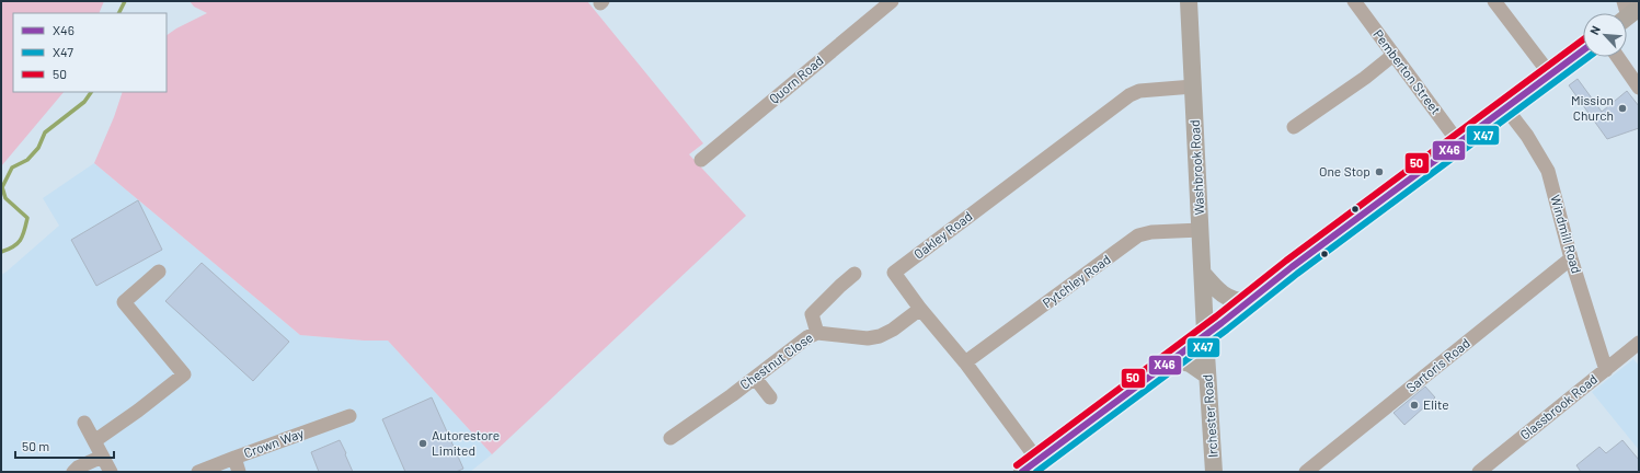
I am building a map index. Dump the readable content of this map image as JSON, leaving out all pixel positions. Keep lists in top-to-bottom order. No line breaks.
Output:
{"streets":{"main road":["Washbrook Road","Irchester Road"],"street":["Pemberton Street","Quorn Road","Windmill Road","Oakley Road","Pytchley Road","Chestnut Close","Sartoris Road","Glassbrook Road","Crown Way"]},"crossings":[["Washbrook Road","Oakley Road"],["Washbrook Road","Pytchley Road"],["Washbrook Road","Irchester Road"],["Windmill Road","Sartoris Road"],["Windmill Road","Glassbrook Road"],["Oakley Road","Pytchley Road"],["Oakley Road","Chestnut Close"]],"places":["Mission Church","One Stop","Elite","Autorestore Limited"],"lines":["transit line 50","transit line X46","transit line X47"],"legend":["X46","X47","50"],"scale_bar":"50 m","north":"top left"}
